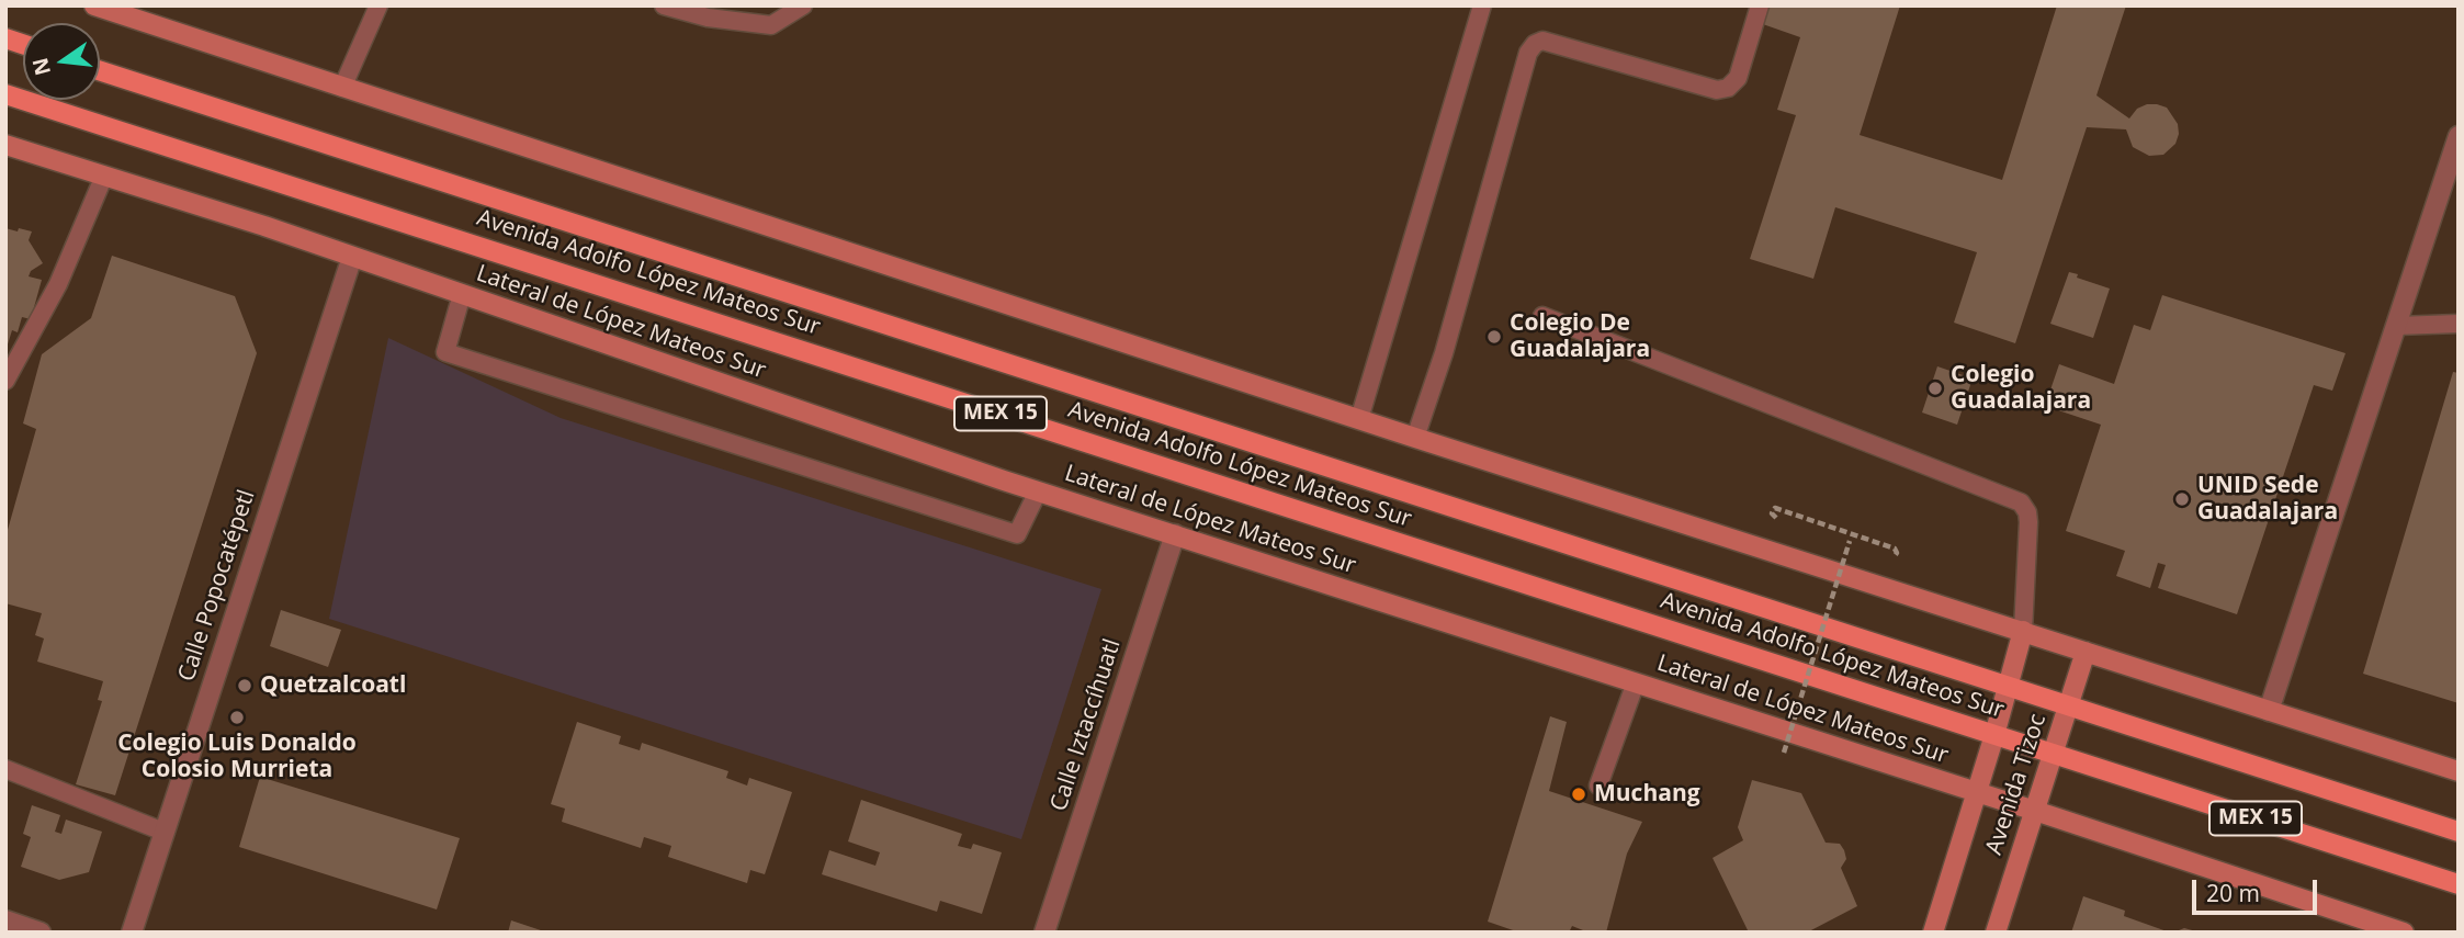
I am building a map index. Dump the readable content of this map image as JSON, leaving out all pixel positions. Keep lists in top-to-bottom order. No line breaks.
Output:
{"streets":{"main road":["Avenida Adolfo López Mateos Sur","Lateral de López Mateos Sur","MEX 15","Avenida Tizoc"],"street":["Calle Popocatépetl","Calle Iztaccíhuatl"]},"crossings":[["Avenida Adolfo López Mateos Sur","Avenida Tizoc"],["Lateral de López Mateos Sur","Calle Popocatépetl"],["Lateral de López Mateos Sur","Calle Iztaccíhuatl"],["Lateral de López Mateos Sur","Avenida Tizoc"]],"places":["Colegio De Guadalajara","Colegio Guadalajara","UNID Sede Guadalajara","Quetzalcoatl","Colegio Luis Donaldo Colosio Murrieta","Muchang"],"scale_bar":"20 m","north":"left"}
